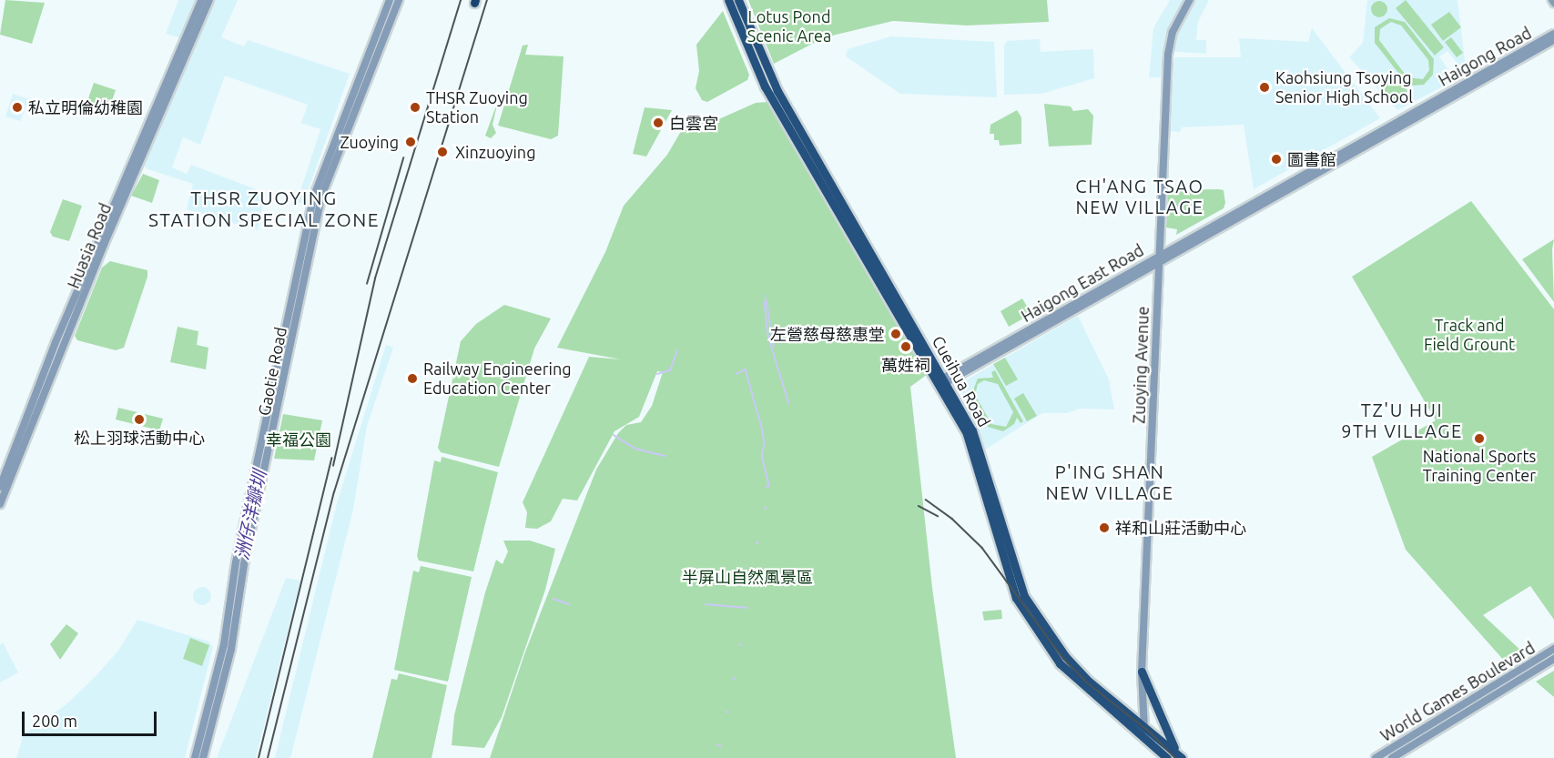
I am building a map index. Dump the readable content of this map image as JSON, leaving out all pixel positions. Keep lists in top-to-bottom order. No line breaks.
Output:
{"streets":{"main road":["Cueihua Road"],"street":["Haigong Road","Huasia Road","Haigong East Road","Zuoying Avenue","Gaotie Road","World Games Boulevard"]},"crossings":[["Haigong Road","Haigong East Road"],["Haigong Road","Zuoying Avenue"],["Haigong East Road","Zuoying Avenue"],["Haigong East Road","Cueihua Road"],["Zuoying Avenue","Cueihua Road"]],"districts":["CH'ANG TSAO NEW VILLAGE","THSR ZUOYING STATION SPECIAL ZONE","TZ'U HUI 9TH VILLAGE","P'ING SHAN NEW VILLAGE"],"water":["洲仔洋瓣圳"],"parks":["Lotus Pond Scenic Area","Track and Field Grount","幸福公園","半屏山自然風景區"],"places":["Kaohsiung Tsoying Senior High School","私立明倫幼稚園","THSR Zuoying Station","白雲宮","Zuoying","Xinzuoying","圖書館","左營慈母慈惠堂","萬姓祠","Railway Engineering Education Center","松上羽球活動中心","National Sports Training Center","祥和山莊活動中心"],"scale_bar":"200 m"}
